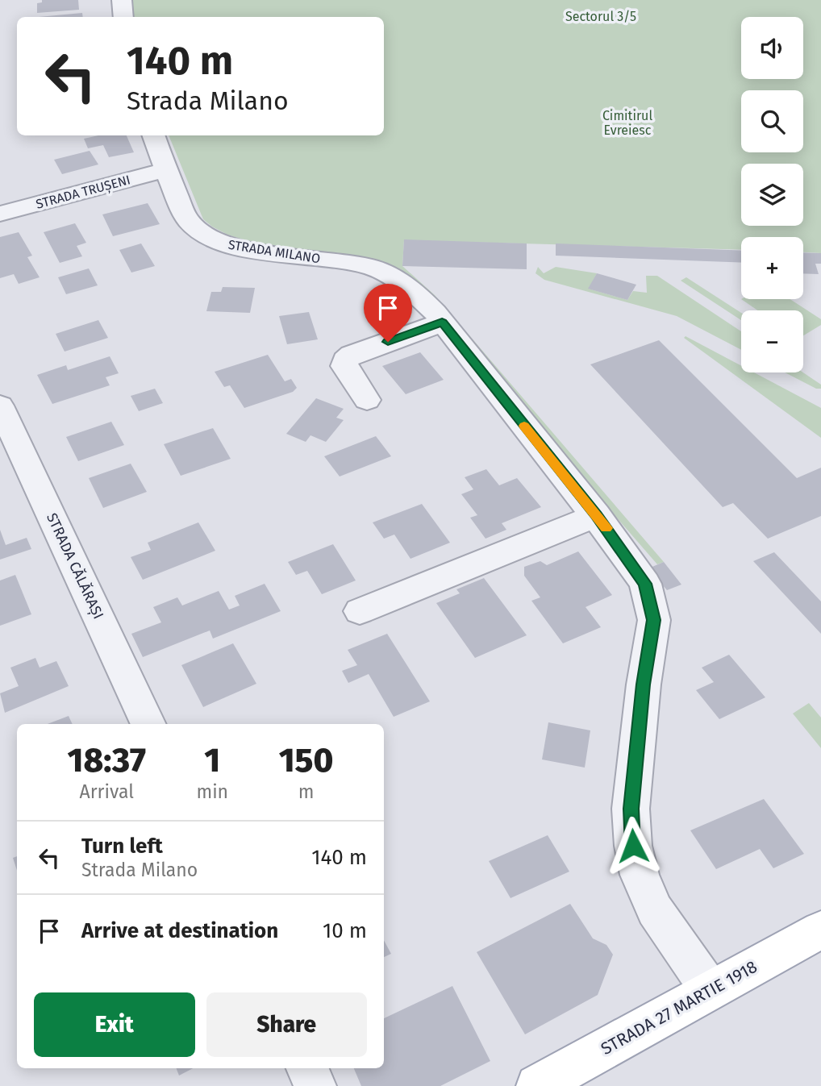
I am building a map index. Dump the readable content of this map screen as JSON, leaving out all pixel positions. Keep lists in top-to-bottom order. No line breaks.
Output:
{"streets":{"main road":["STRADA 27 MARTIE 1918"],"street":["STRADA TRUȘENI","STRADA MILANO","STRADA CĂLĂRAȘI"]},"crossings":[["STRADA TRUȘENI","STRADA MILANO"],["STRADA MILANO","STRADA 27 MARTIE 1918"]],"parks":["Sectorul 3/5","Cimitirul Evreiesc"],"page":{"map_buttons":["+","−"],"turn":["140 m","Strada Milano"],"eta":["18:37","Arrival","1","min","150","m"],"list":[{"name":"Turn left","note":"Strada Milano","value":"140 m"},{"name":"Arrive at destination","value":"10 m"}],"buttons":["Exit","Share"]}}
